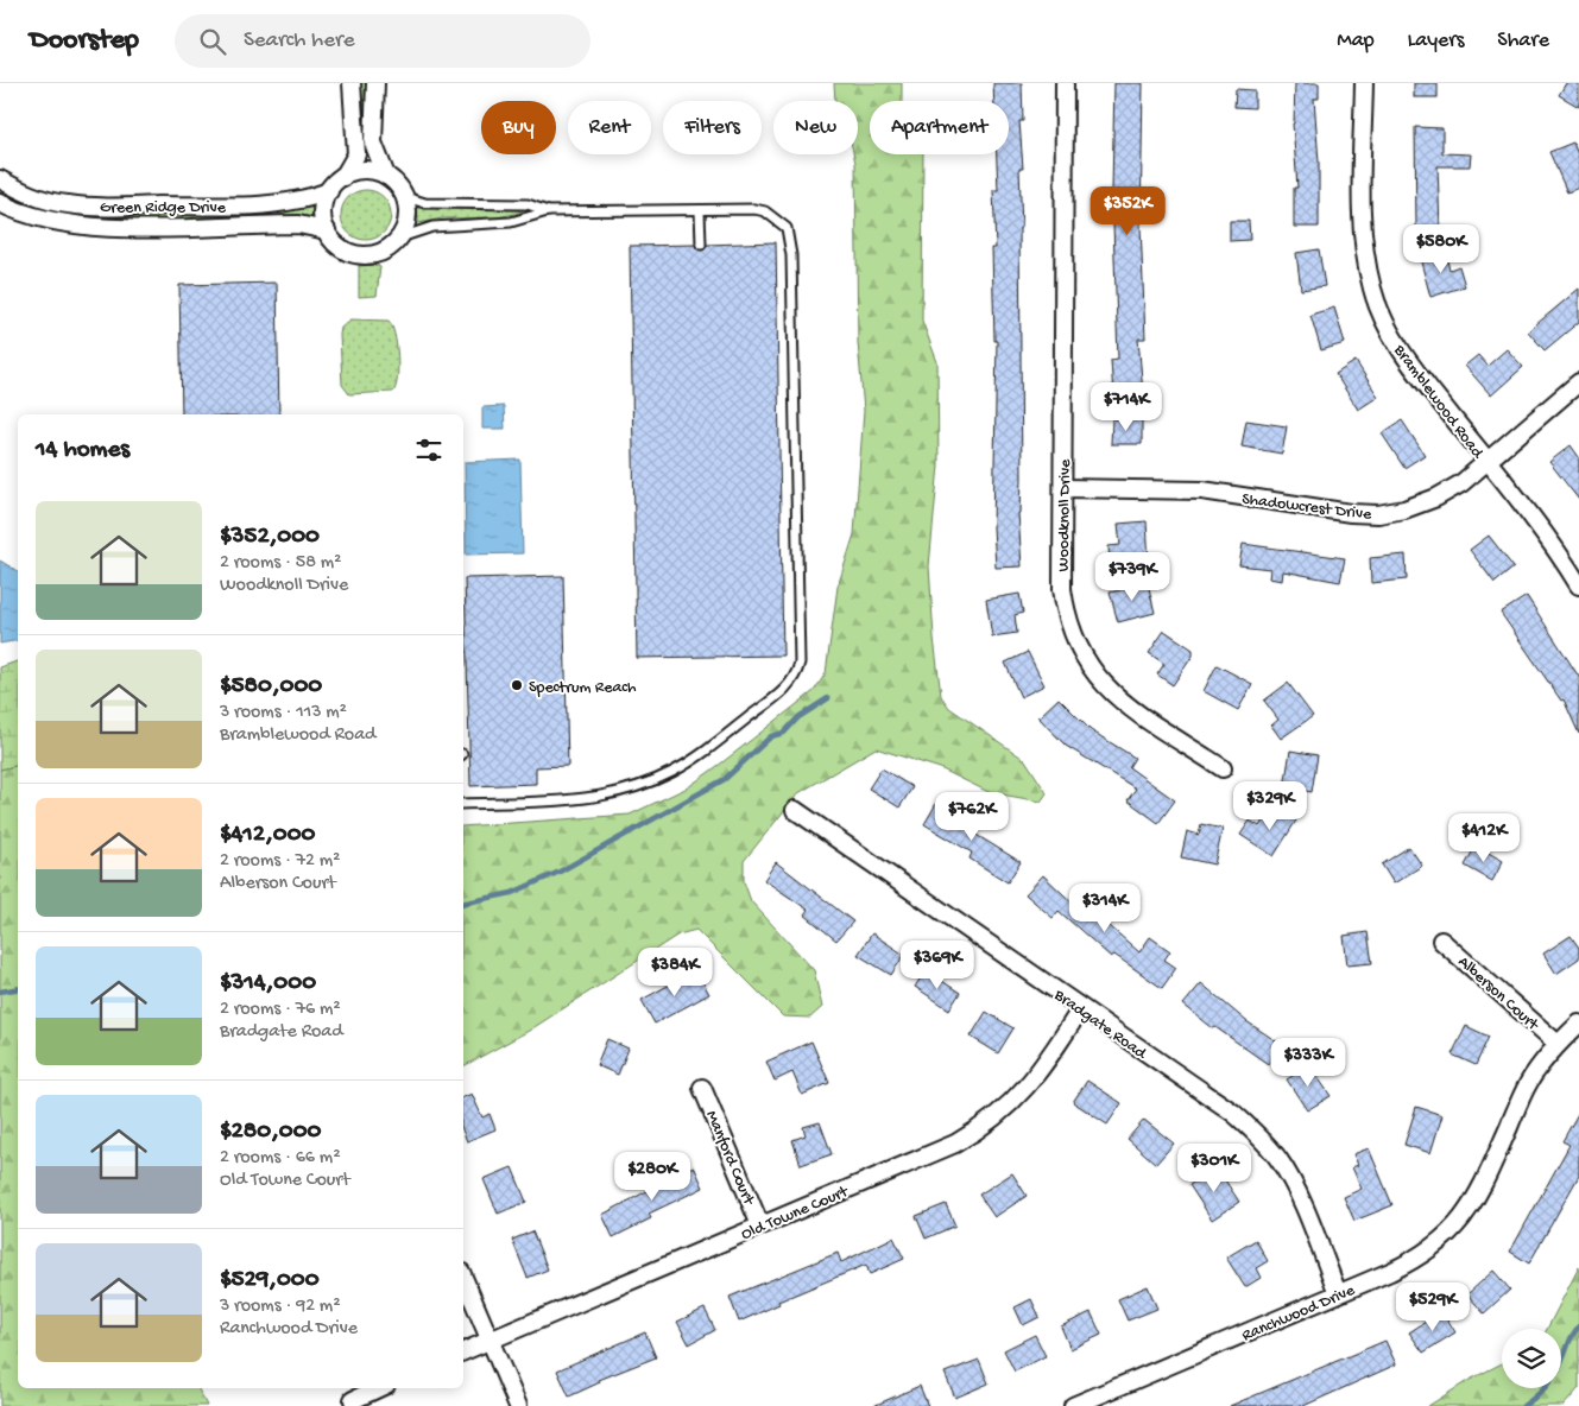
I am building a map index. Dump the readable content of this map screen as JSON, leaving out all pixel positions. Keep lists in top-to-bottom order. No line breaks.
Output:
{"streets":{"street":["Green Ridge Drive","Bramblewood Road","Shadowcrest Drive","Woodknoll Drive","Alberson Court","Bradgate Road","Manford Court","Old Towne Court","Ranchwood Drive"]},"crossings":[["Bramblewood Road","Shadowcrest Drive"],["Shadowcrest Drive","Woodknoll Drive"],["Alberson Court","Ranchwood Drive"],["Bradgate Road","Old Towne Court"],["Bradgate Road","Ranchwood Drive"],["Manford Court","Old Towne Court"]],"places":["Spectrum Reach"],"page":{"header":"Doorstep","search":"Search here","nav":["Map","Layers","Share"],"chip":["Buy","Rent","Filters","New","Apartment"],"price":["$352K","$580K","$714K","$739K","$329K","$762K","$412K","$314K","$369K","$384K","$333K","$301K","$280K","$529K"],"heading":"14 homes","list":[{"name":"$352,000","note":"2 rooms · 58 m² · Woodknoll Drive"},{"name":"$580,000","note":"3 rooms · 113 m² · Bramblewood Road"},{"name":"$412,000","note":"2 rooms · 72 m² · Alberson Court"},{"name":"$314,000","note":"2 rooms · 76 m² · Bradgate Road"},{"name":"$280,000","note":"2 rooms · 66 m² · Old Towne Court"},{"name":"$529,000","note":"3 rooms · 92 m² · Ranchwood Drive"}]}}
